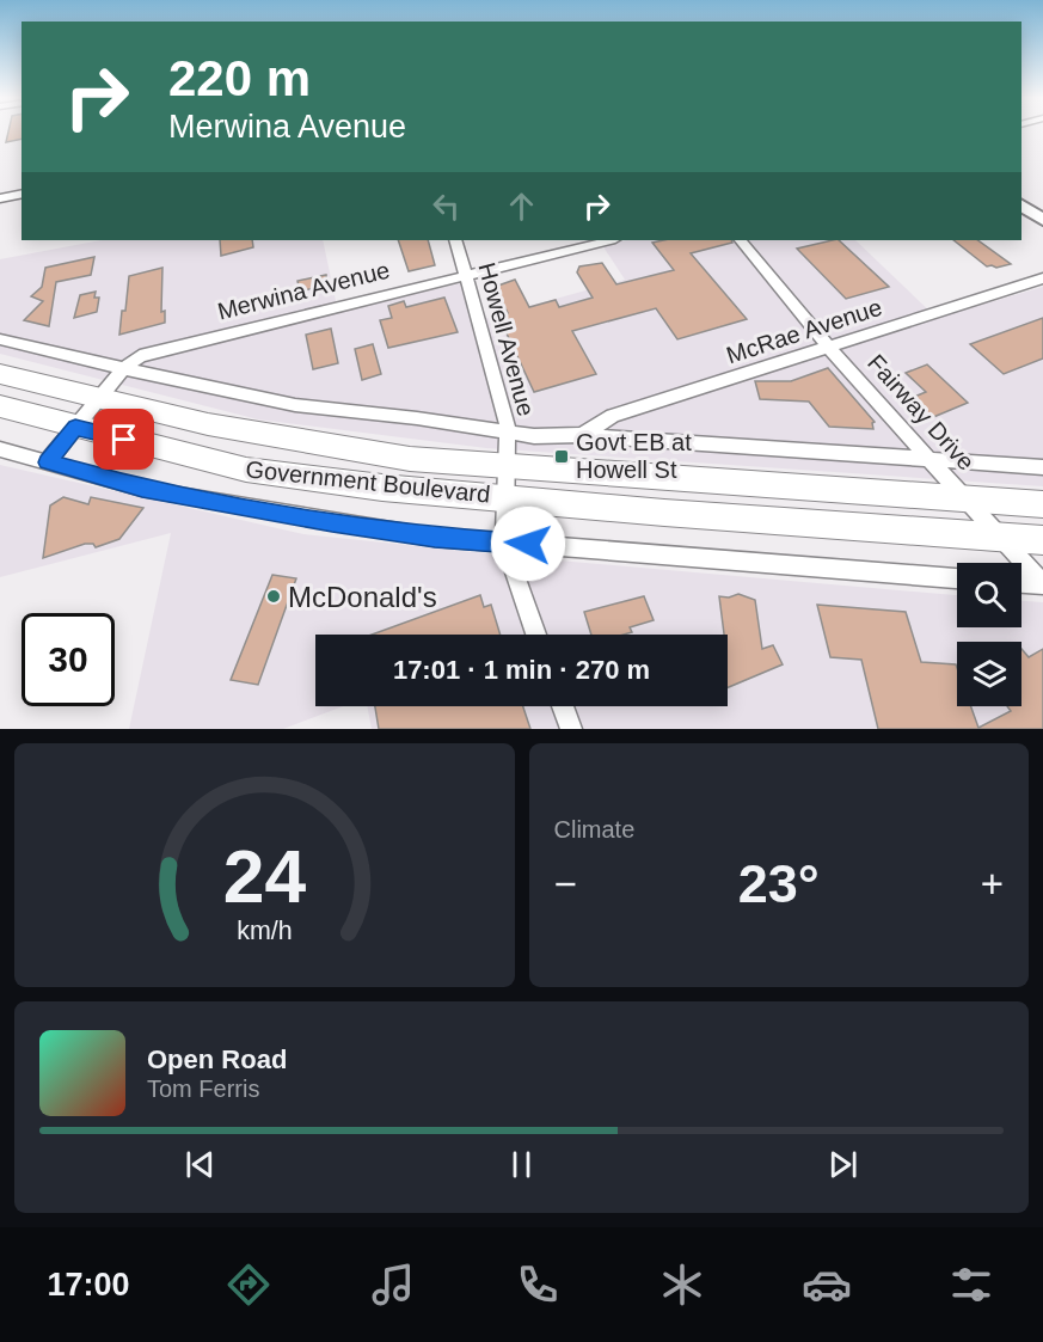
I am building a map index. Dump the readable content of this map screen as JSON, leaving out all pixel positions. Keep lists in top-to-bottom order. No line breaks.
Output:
{"streets":{"main road":["Government Boulevard"],"street":["Merwina Avenue","McRae Avenue","Howell Avenue","Fairway Drive"]},"crossings":[["Merwina Avenue","Howell Avenue"],["Merwina Avenue","Government Boulevard"],["McRae Avenue","Fairway Drive"],["Howell Avenue","Government Boulevard"],["Fairway Drive","Government Boulevard"]],"places":{"transit":["Govt EB at Howell St"],"other":["McDonald's"]},"page":{"turn":["220 m","Merwina Avenue"],"limit":"30","trip":"17:01 · 1 min · 270 m","tile":"Climate","heat":["−","23°","+"],"song":["Open Road","Tom Ferris"],"tabs":"17:00","gauge":["24","km/h"]}}
